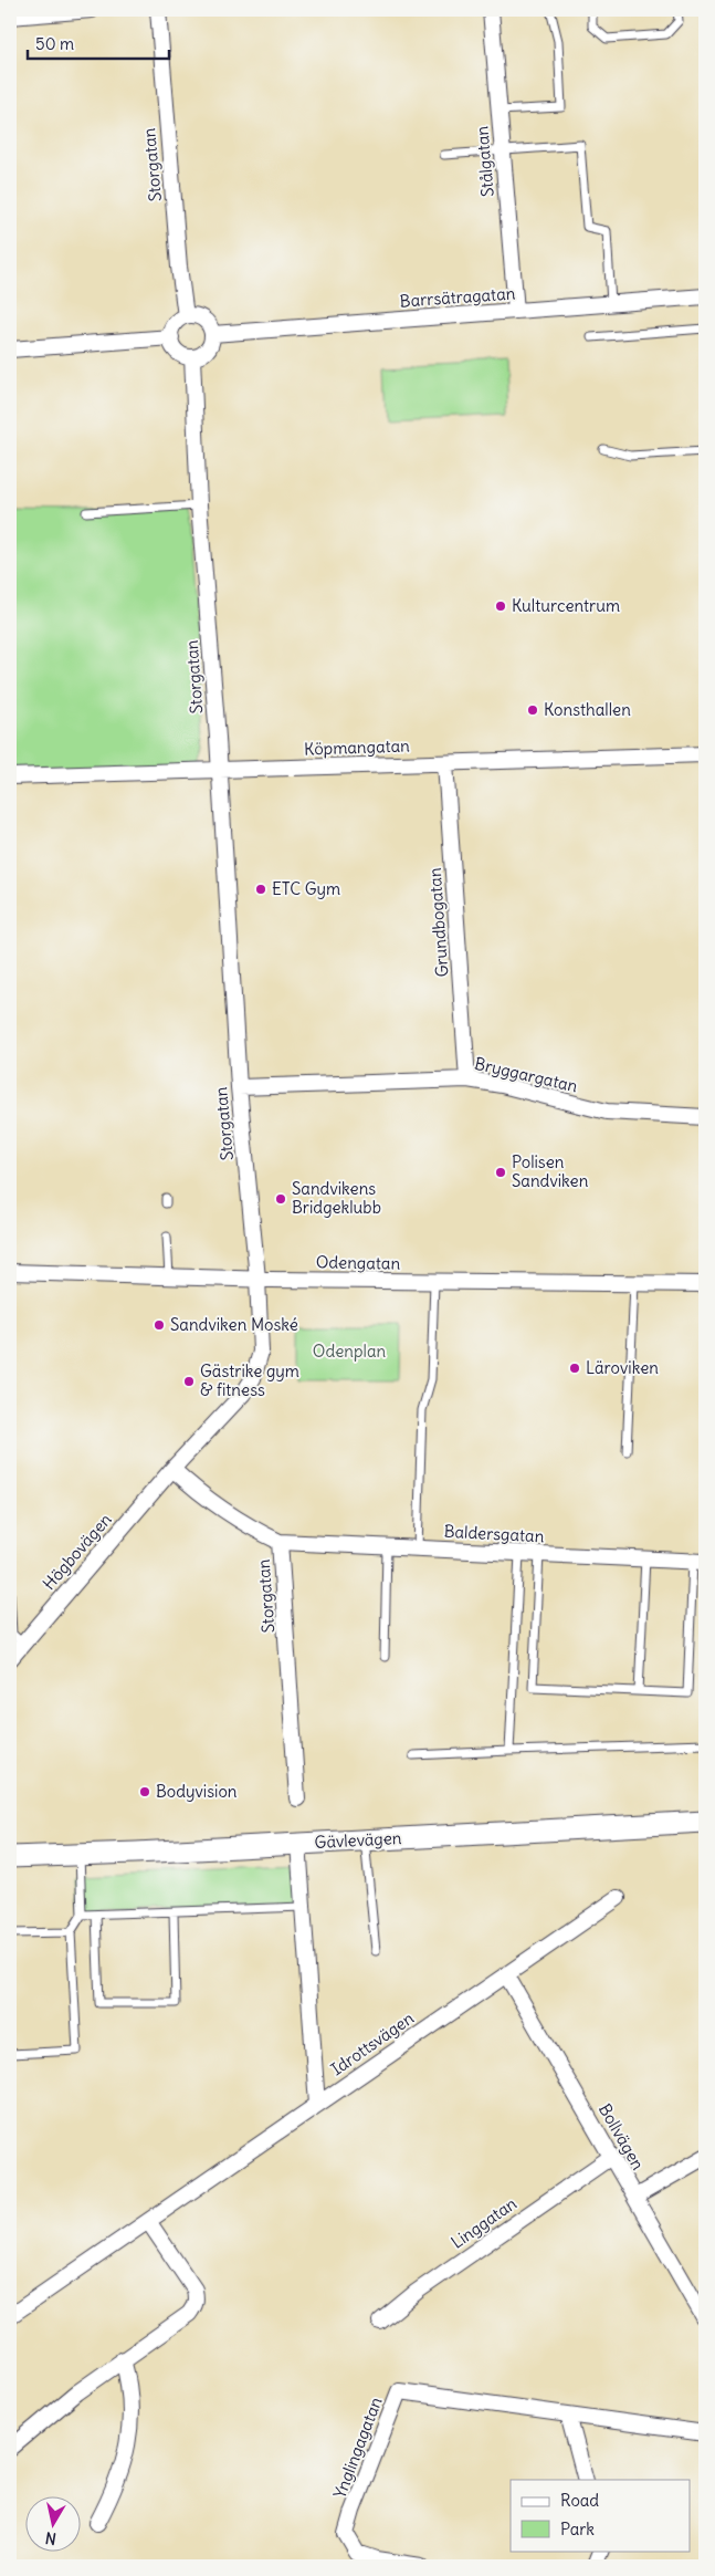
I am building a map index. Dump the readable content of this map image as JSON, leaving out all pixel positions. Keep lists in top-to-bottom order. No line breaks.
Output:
{"streets":{"main road":["Gävlevägen"],"street":["Stålgatan","Storgatan","Barrsätragatan","Köpmangatan","Grundbogatan","Bryggargatan","Odengatan","Baldersgatan","Högbovägen","Idrottsvägen","Bollvägen","Linggatan","Ynglingagatan"]},"crossings":[["Stålgatan","Barrsätragatan"],["Storgatan","Barrsätragatan"],["Storgatan","Köpmangatan"],["Storgatan","Bryggargatan"],["Storgatan","Odengatan"],["Storgatan","Baldersgatan"],["Storgatan","Högbovägen"],["Köpmangatan","Grundbogatan"],["Grundbogatan","Bryggargatan"],["Idrottsvägen","Bollvägen"],["Bollvägen","Linggatan"]],"parks":["Odenplan"],"places":["Kulturcentrum","Konsthallen","ETC Gym","Polisen Sandviken","Sandvikens Bridgeklubb","Sandviken Moské","Läroviken","Gästrike gym & fitness","Bodyvision"],"legend":["Road","Park"],"scale_bar":"50 m","north":"bottom"}
